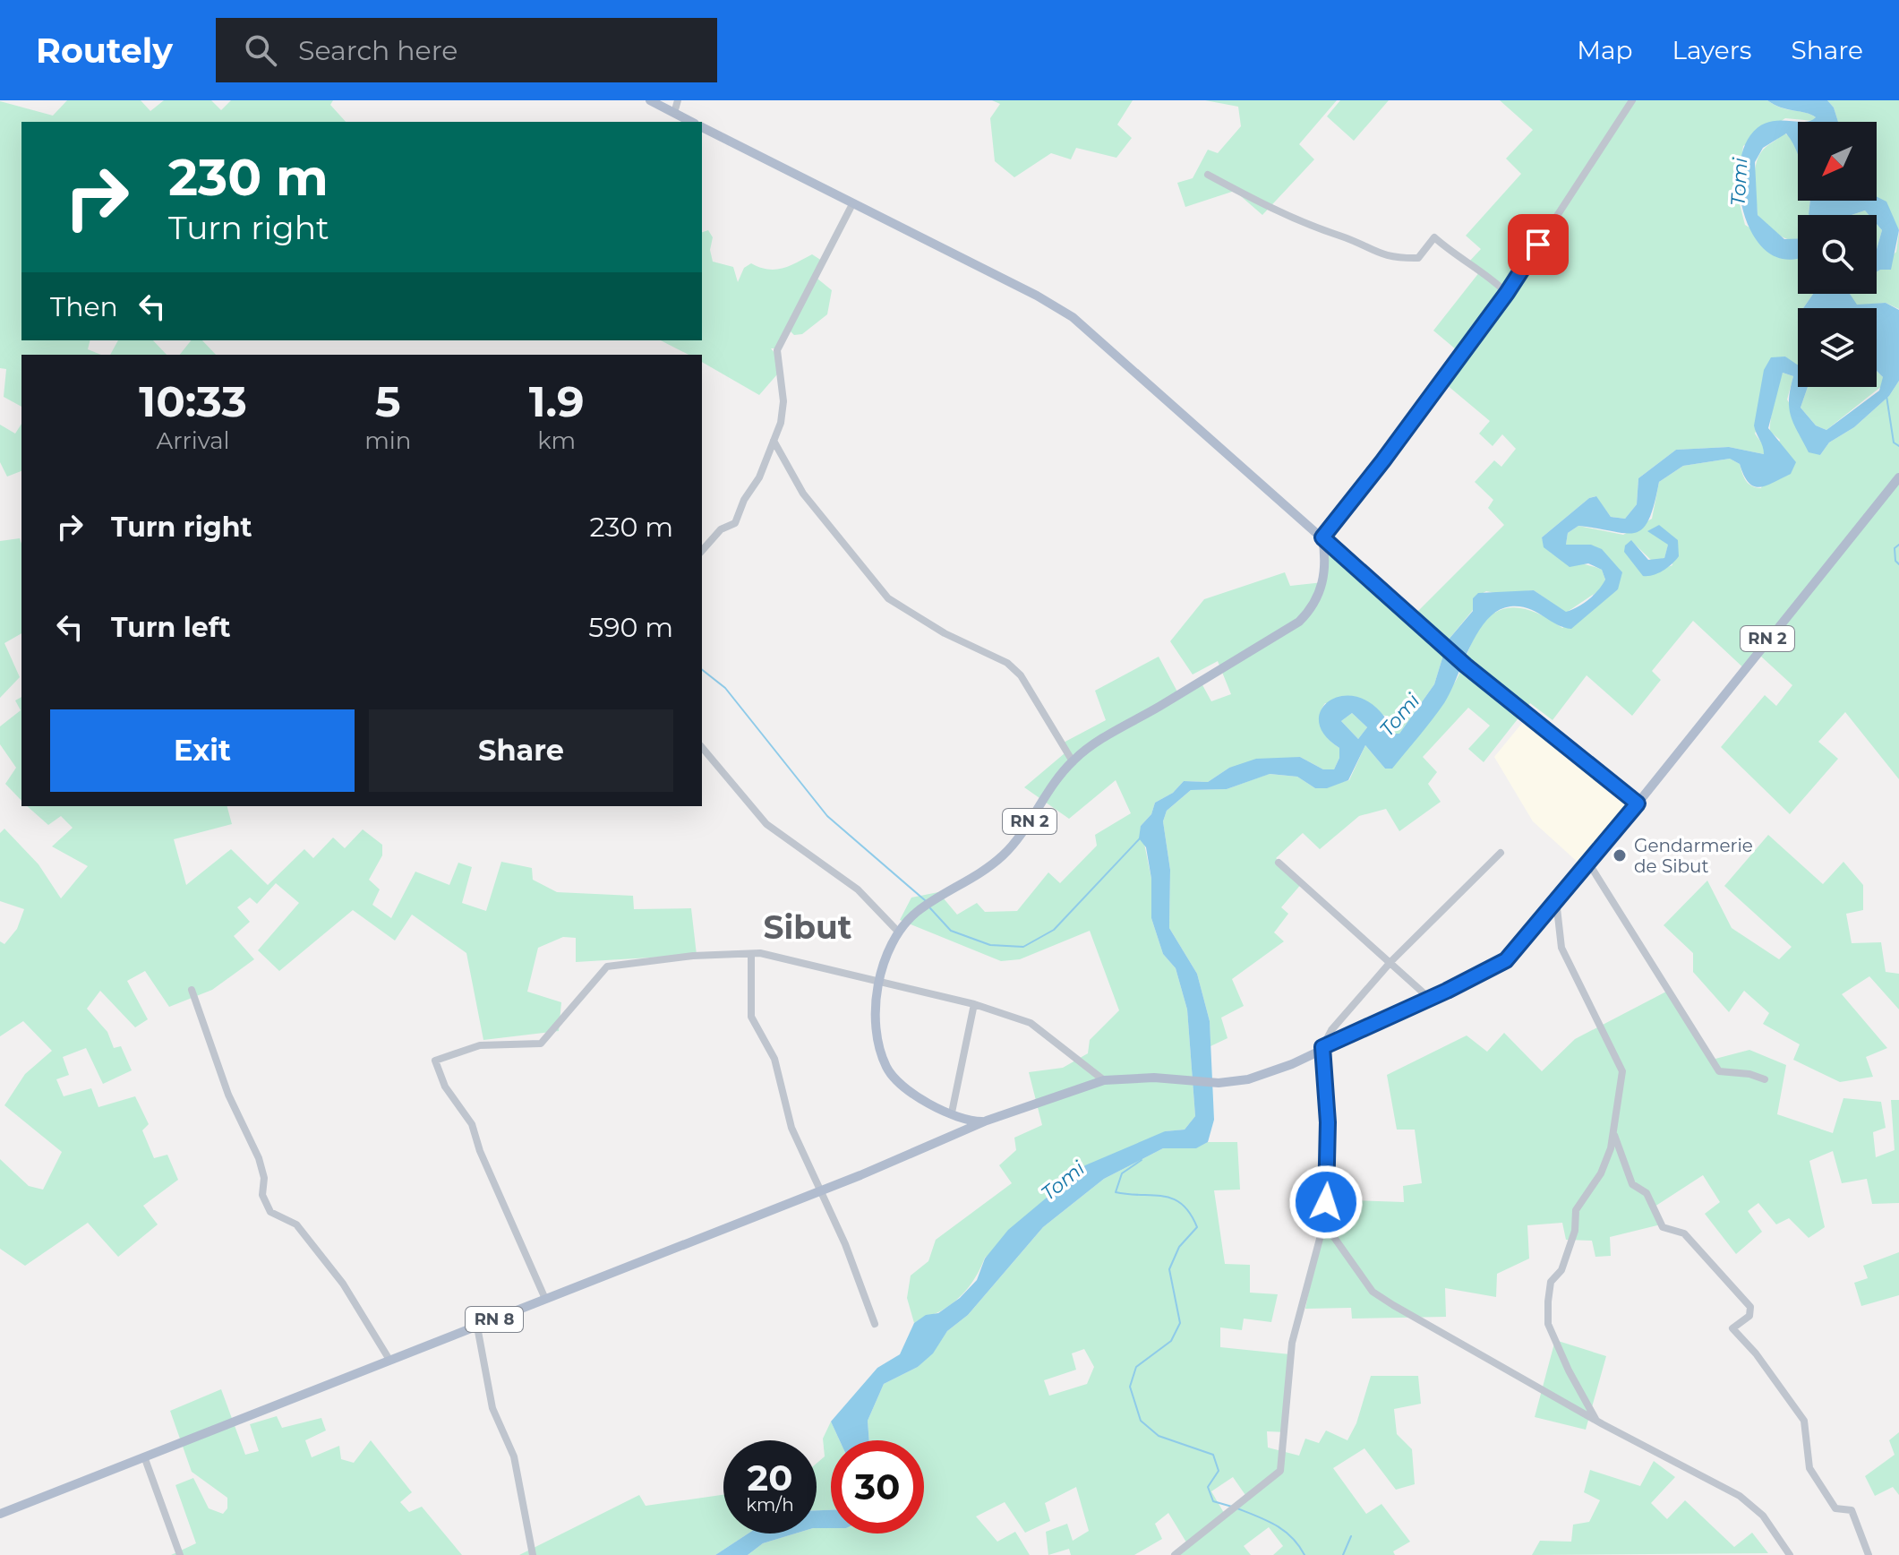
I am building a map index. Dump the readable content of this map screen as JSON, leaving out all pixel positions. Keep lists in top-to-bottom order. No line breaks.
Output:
{"streets":{"main road":["RN 2","RN 8"]},"crossings":[["RN 2","RN 8"]],"districts":["Sibut"],"water":["Tomi"],"places":["Gendarmerie de Sibut"],"north":"bottom left","page":{"header":"Routely","search":"Search here","nav":["Map","Layers","Share"],"turn":["230 m","Turn right"],"then":"Then","eta":["10:33","Arrival","5","min","1.9","km"],"list":[{"name":"Turn right","value":"230 m"},{"name":"Turn left","value":"590 m"}],"buttons":["Exit","Share"],"speed":"20 km/h","limit":"30"}}
